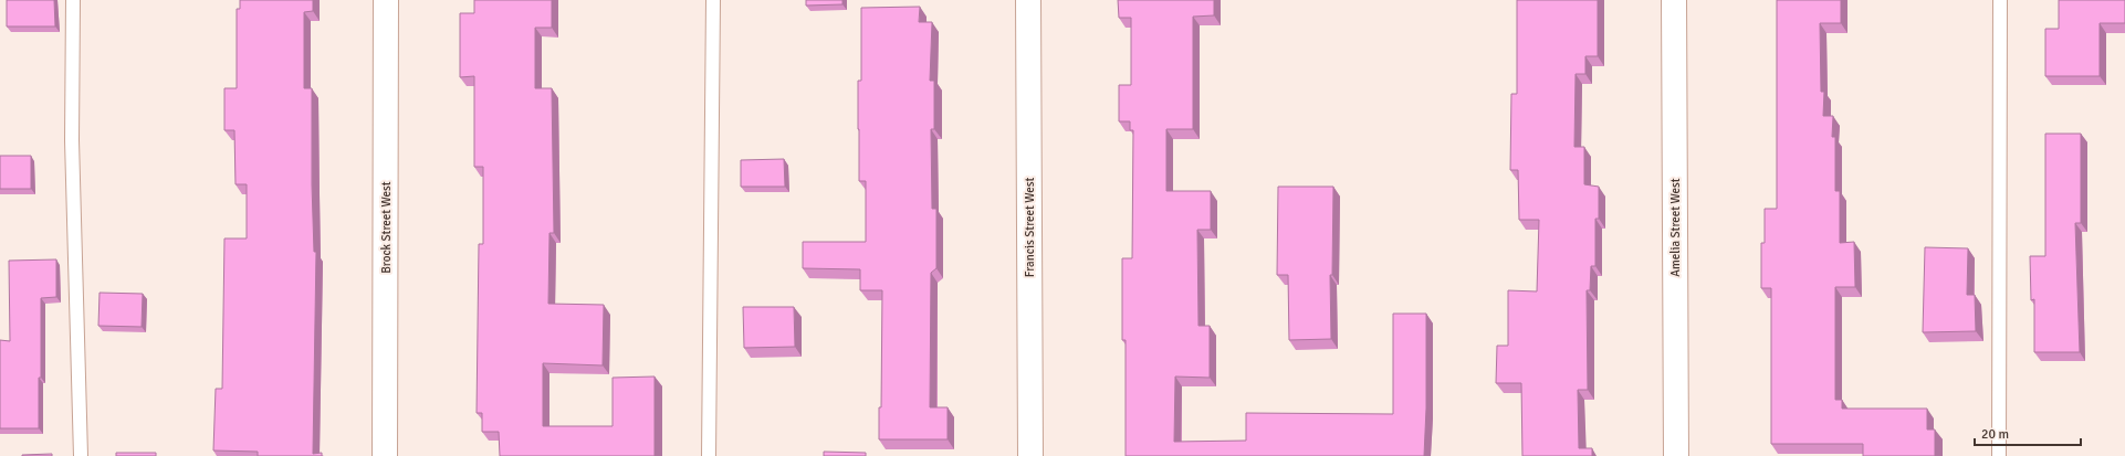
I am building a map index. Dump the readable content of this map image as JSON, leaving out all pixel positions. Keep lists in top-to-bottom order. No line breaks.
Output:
{"streets":{"street":["Brock Street West","Francis Street West","Amelia Street West"]},"scale_bar":"20 m"}
